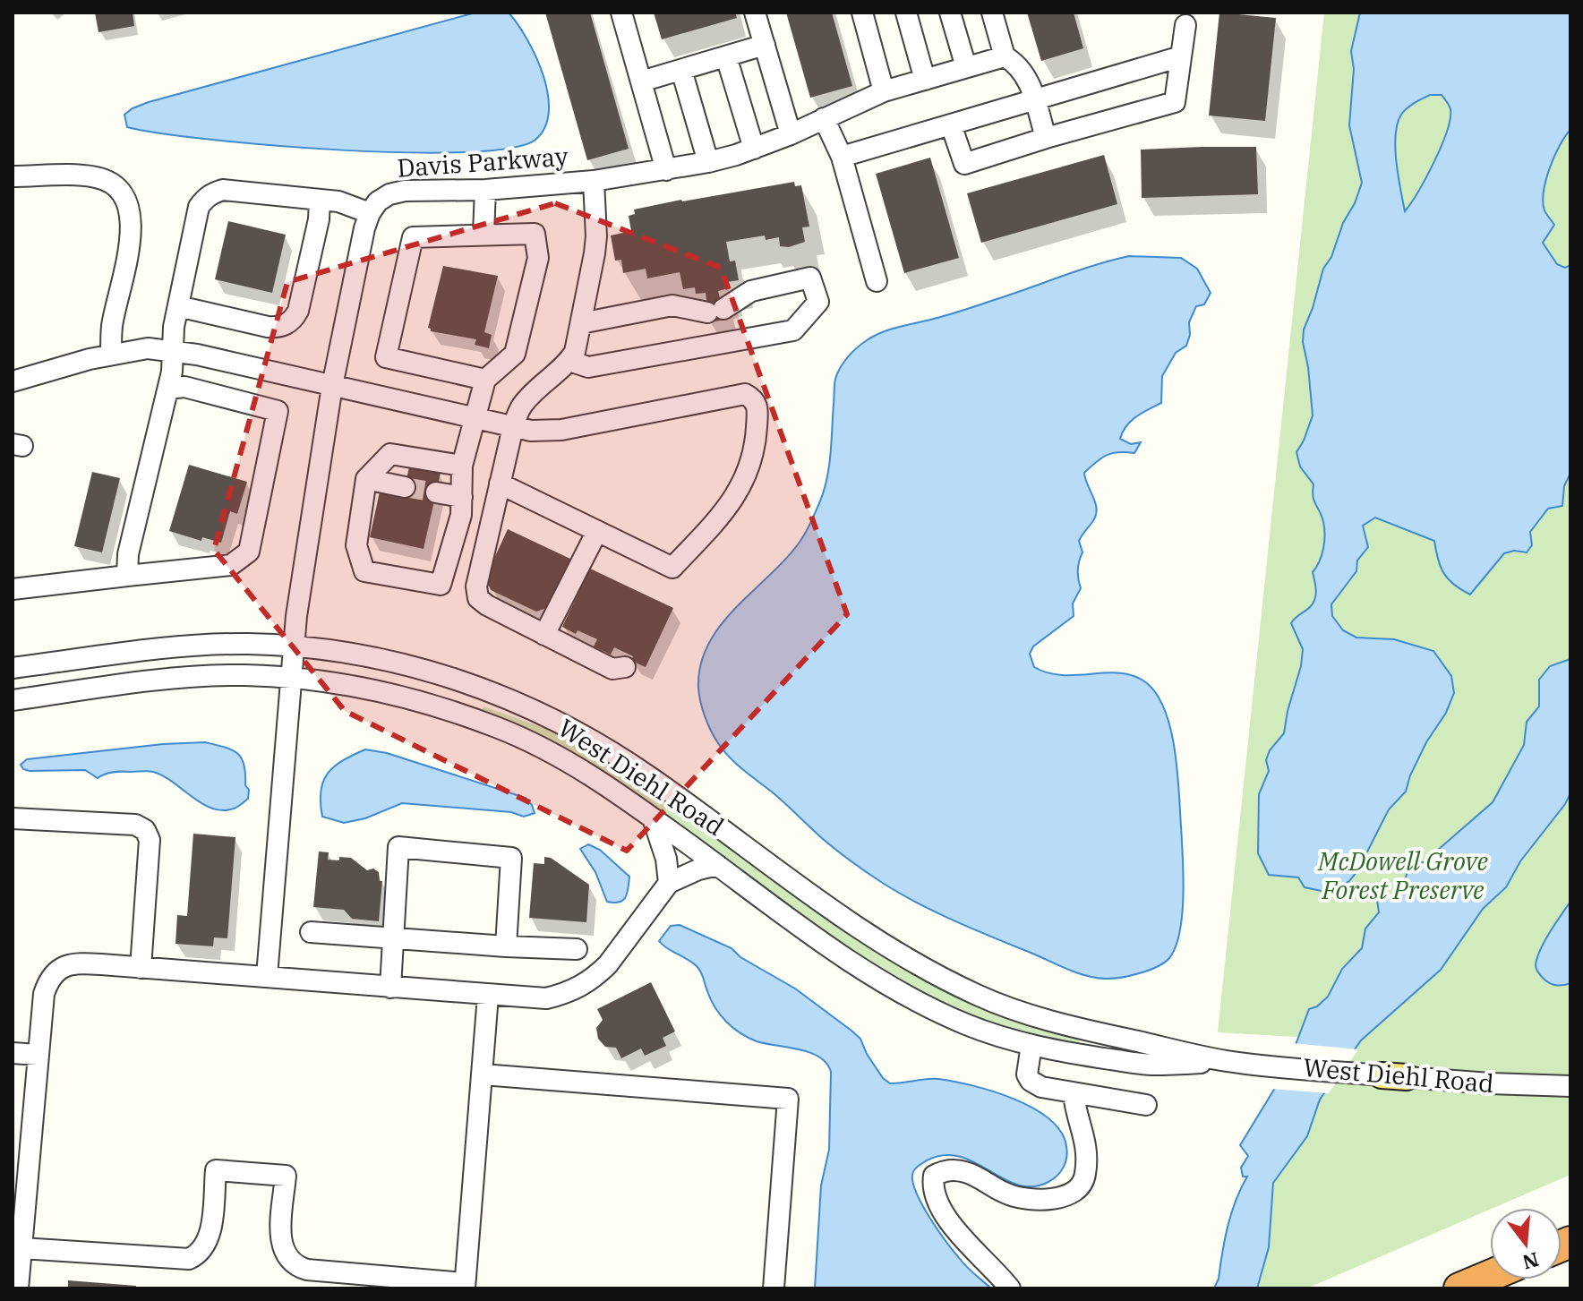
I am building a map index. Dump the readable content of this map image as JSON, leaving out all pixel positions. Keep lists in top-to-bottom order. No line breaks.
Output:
{"streets":{"street":["Davis Parkway","West Diehl Road"]},"parks":["McDowell Grove Forest Preserve"],"north":"bottom"}
